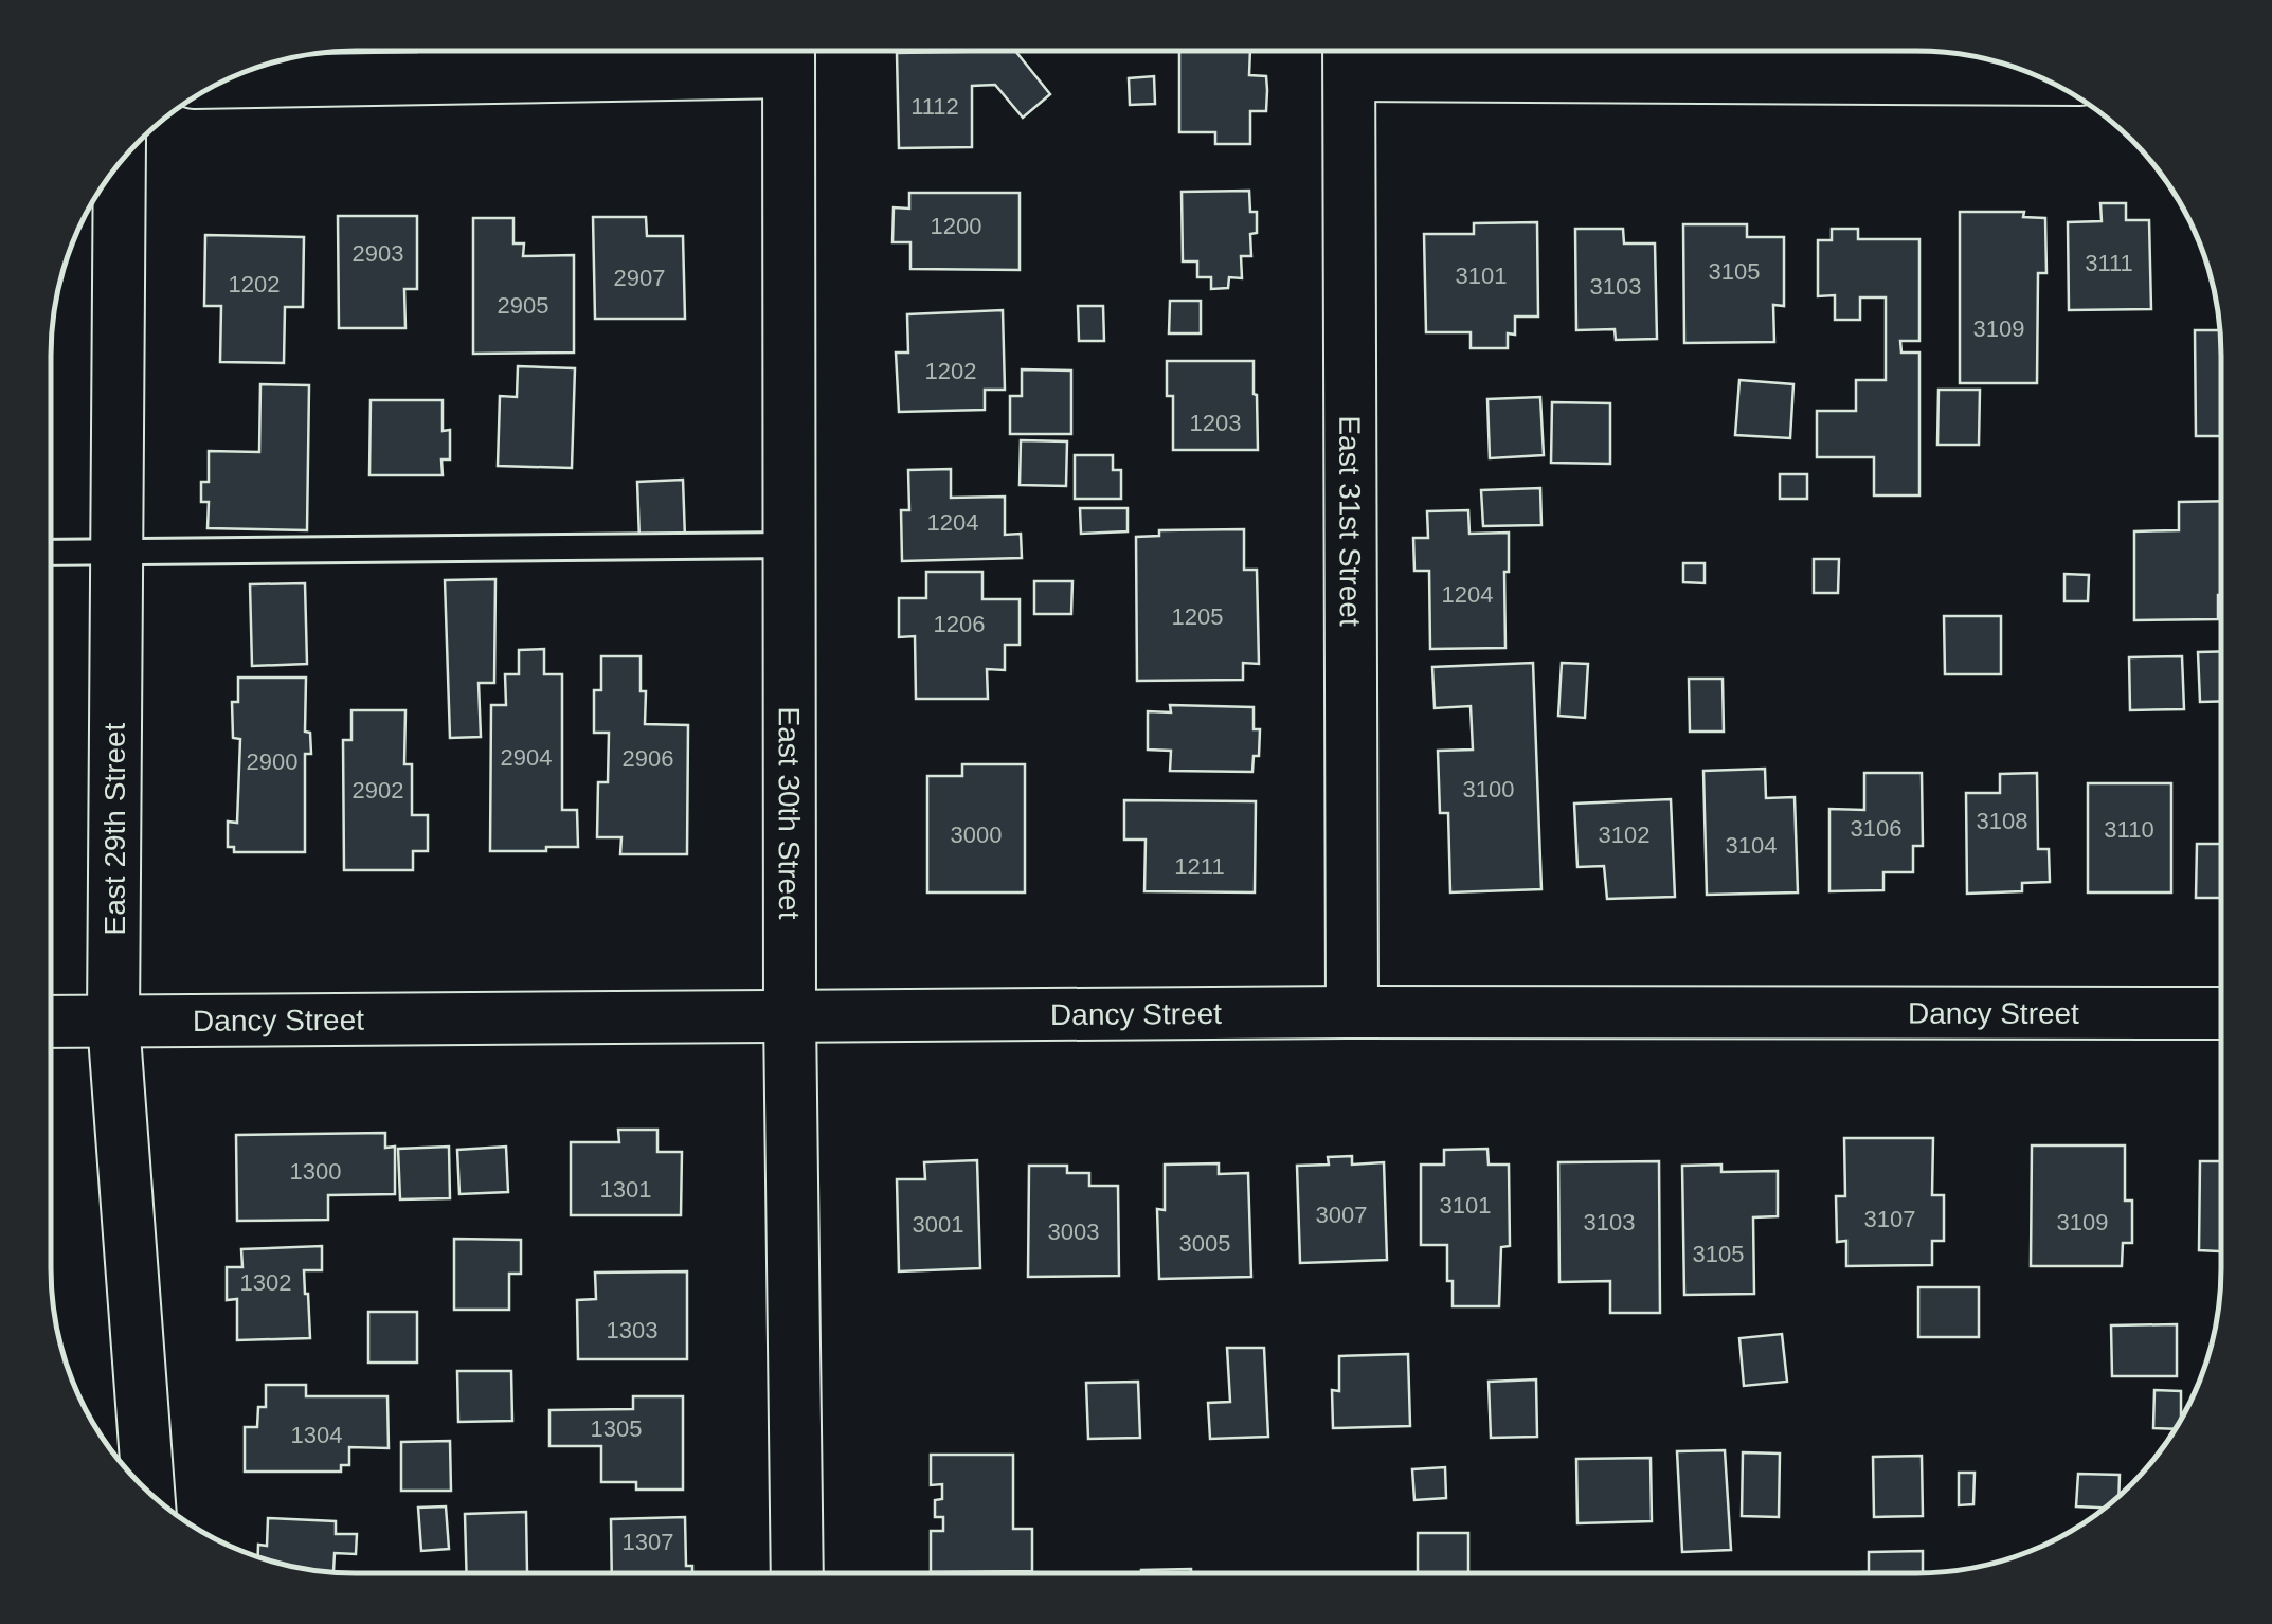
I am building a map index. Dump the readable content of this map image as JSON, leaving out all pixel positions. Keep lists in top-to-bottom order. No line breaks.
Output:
{"streets":{"street":["East 31st Street","East 30th Street","East 29th Street","Dancy Street"]},"crossings":[["East 31st Street","Dancy Street"],["East 30th Street","Dancy Street"],["East 29th Street","Dancy Street"]],"house_numbers":["1112","1200","2903","3111","3105","3101","2907","1202","3103","2905","3109","1202","1203","1204","1204","1205","1206","2904","2906","2900","3100","2902","3108","3106","3110","3000","3102","3104","1211","1300","1301","3101","3007","3107","3103","3109","3001","3003","3005","3105","1302","1303","1305","1304","1307"]}
